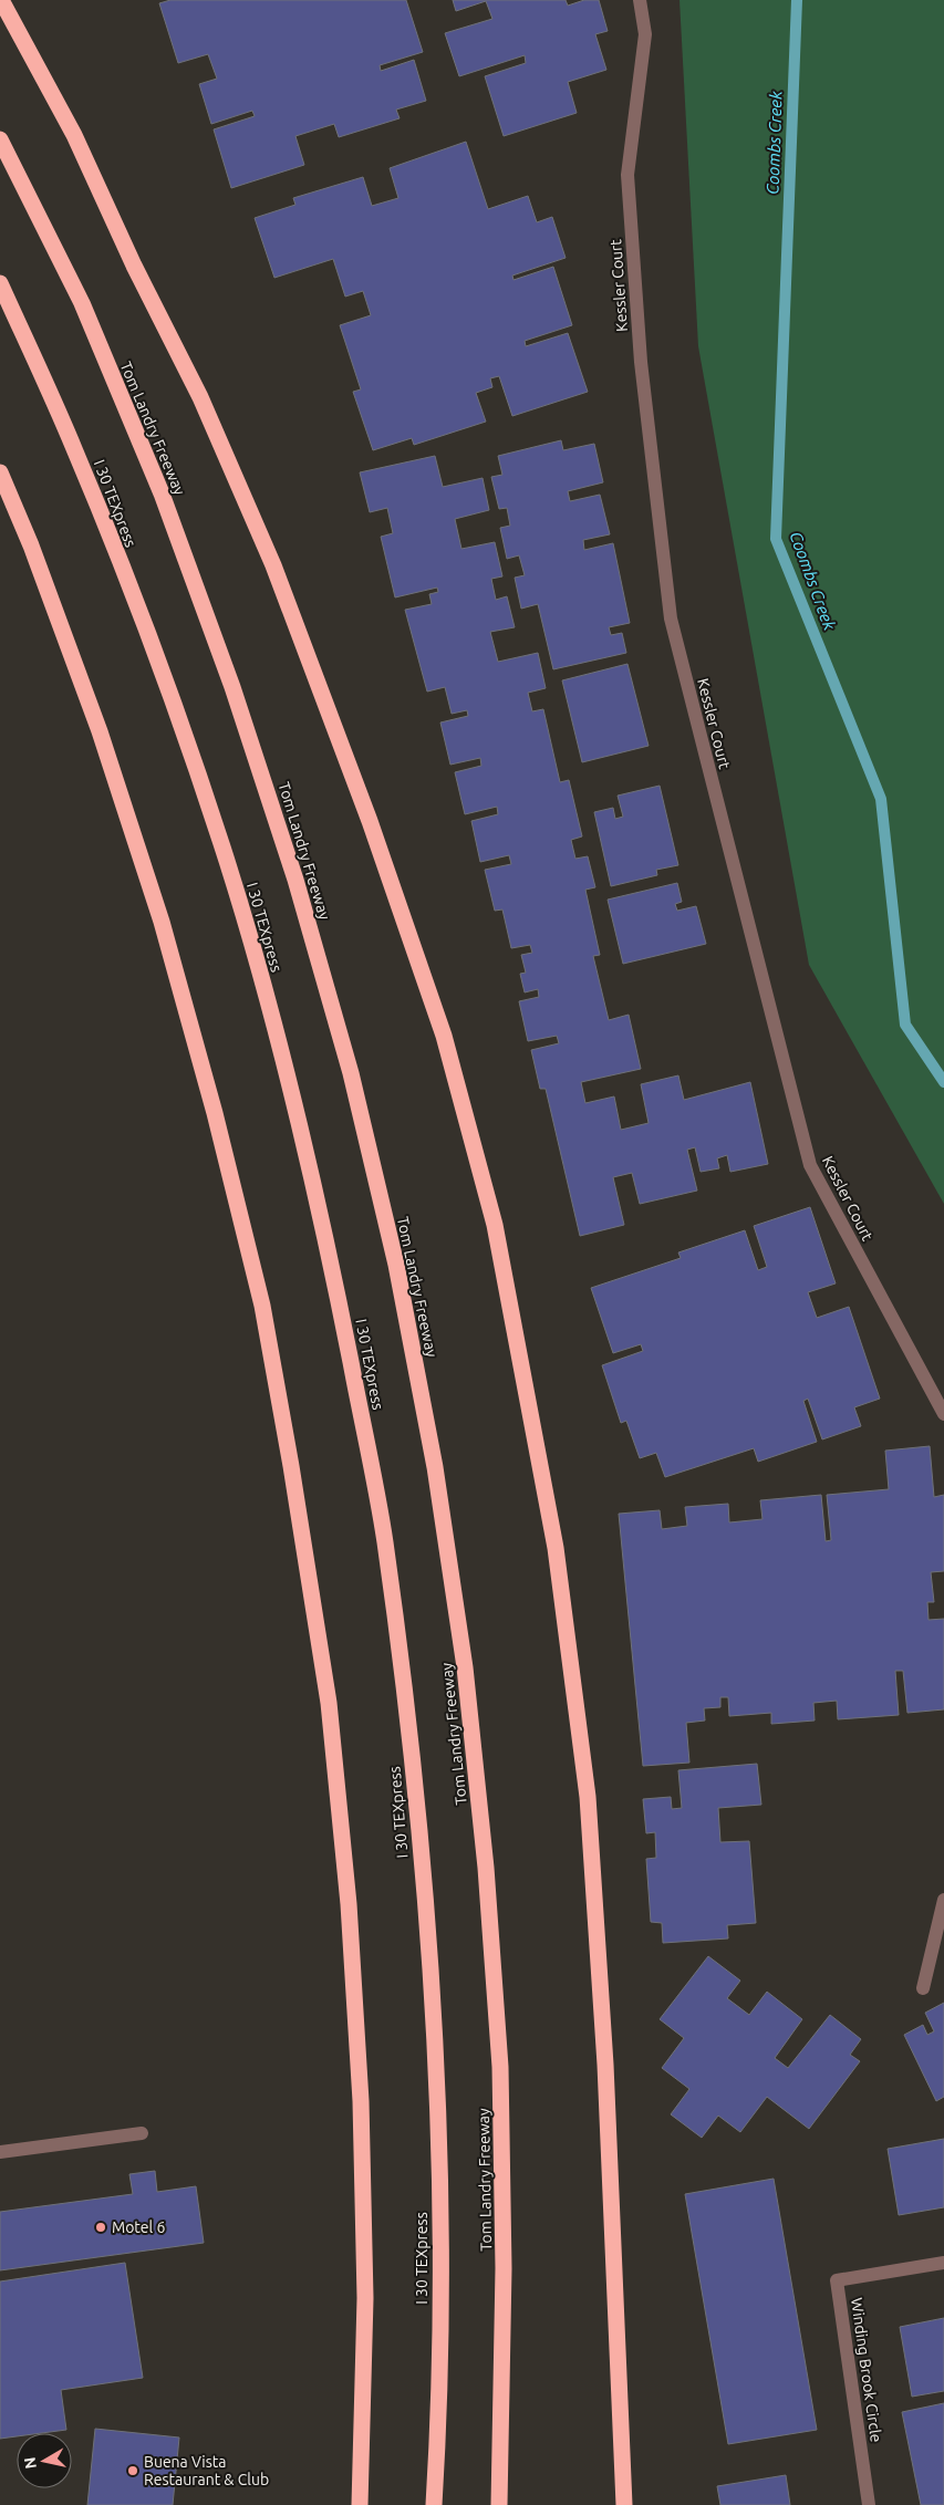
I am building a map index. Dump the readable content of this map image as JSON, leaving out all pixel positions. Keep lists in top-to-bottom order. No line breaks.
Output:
{"streets":{"highway":["Tom Landry Freeway","I 30 TEXpress"],"lane":["Kessler Court","Winding Brook Circle"]},"water":["Coombs Creek"],"places":["Motel 6","Buena Vista Restaurant & Club"],"north":"left"}
